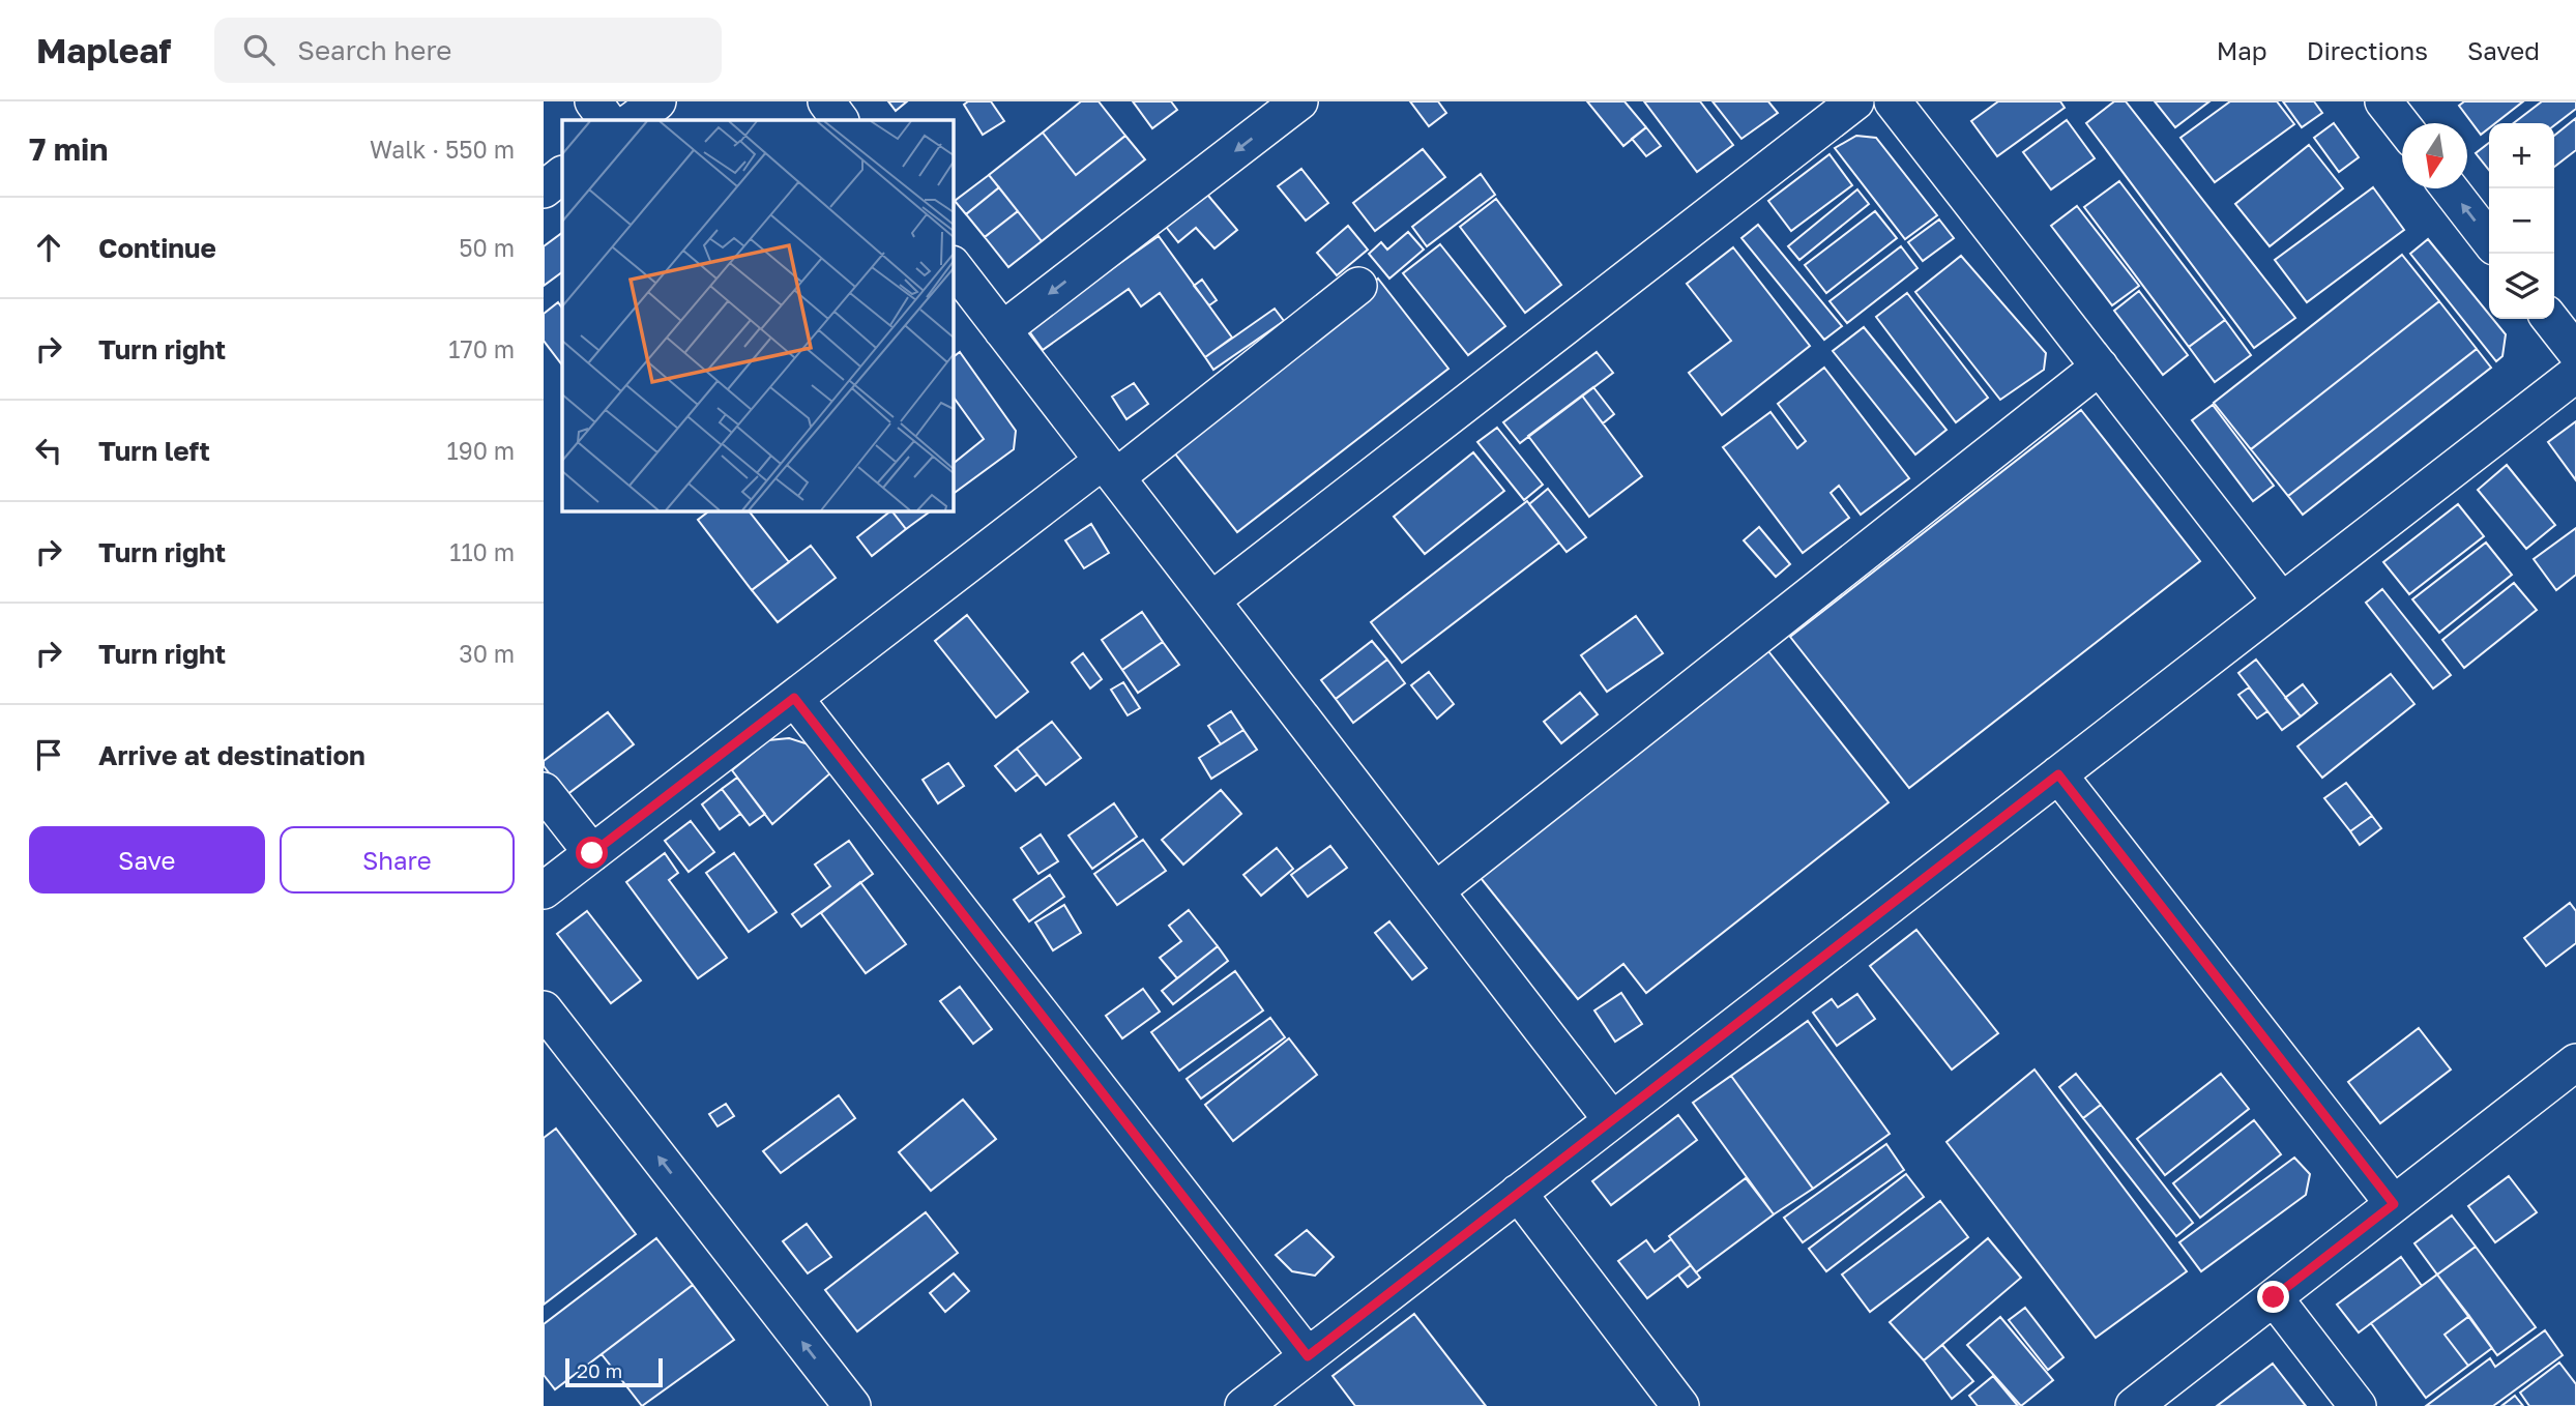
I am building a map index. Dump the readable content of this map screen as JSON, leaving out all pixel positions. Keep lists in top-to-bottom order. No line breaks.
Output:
{"scale_bar":"20 m","north":"bottom","page":{"header":"Mapleaf","search":"Search here","nav":["Map","Directions","Saved"],"heading":["7 min","Walk · 550 m"],"map_buttons":["+","−"],"list":[["Continue","50 m"],["Turn right","170 m"],["Turn left","190 m"],["Turn right","110 m"],["Turn right","30 m"],"Arrive at destination"],"buttons":["Save","Share"],"scale":"20 m"}}
